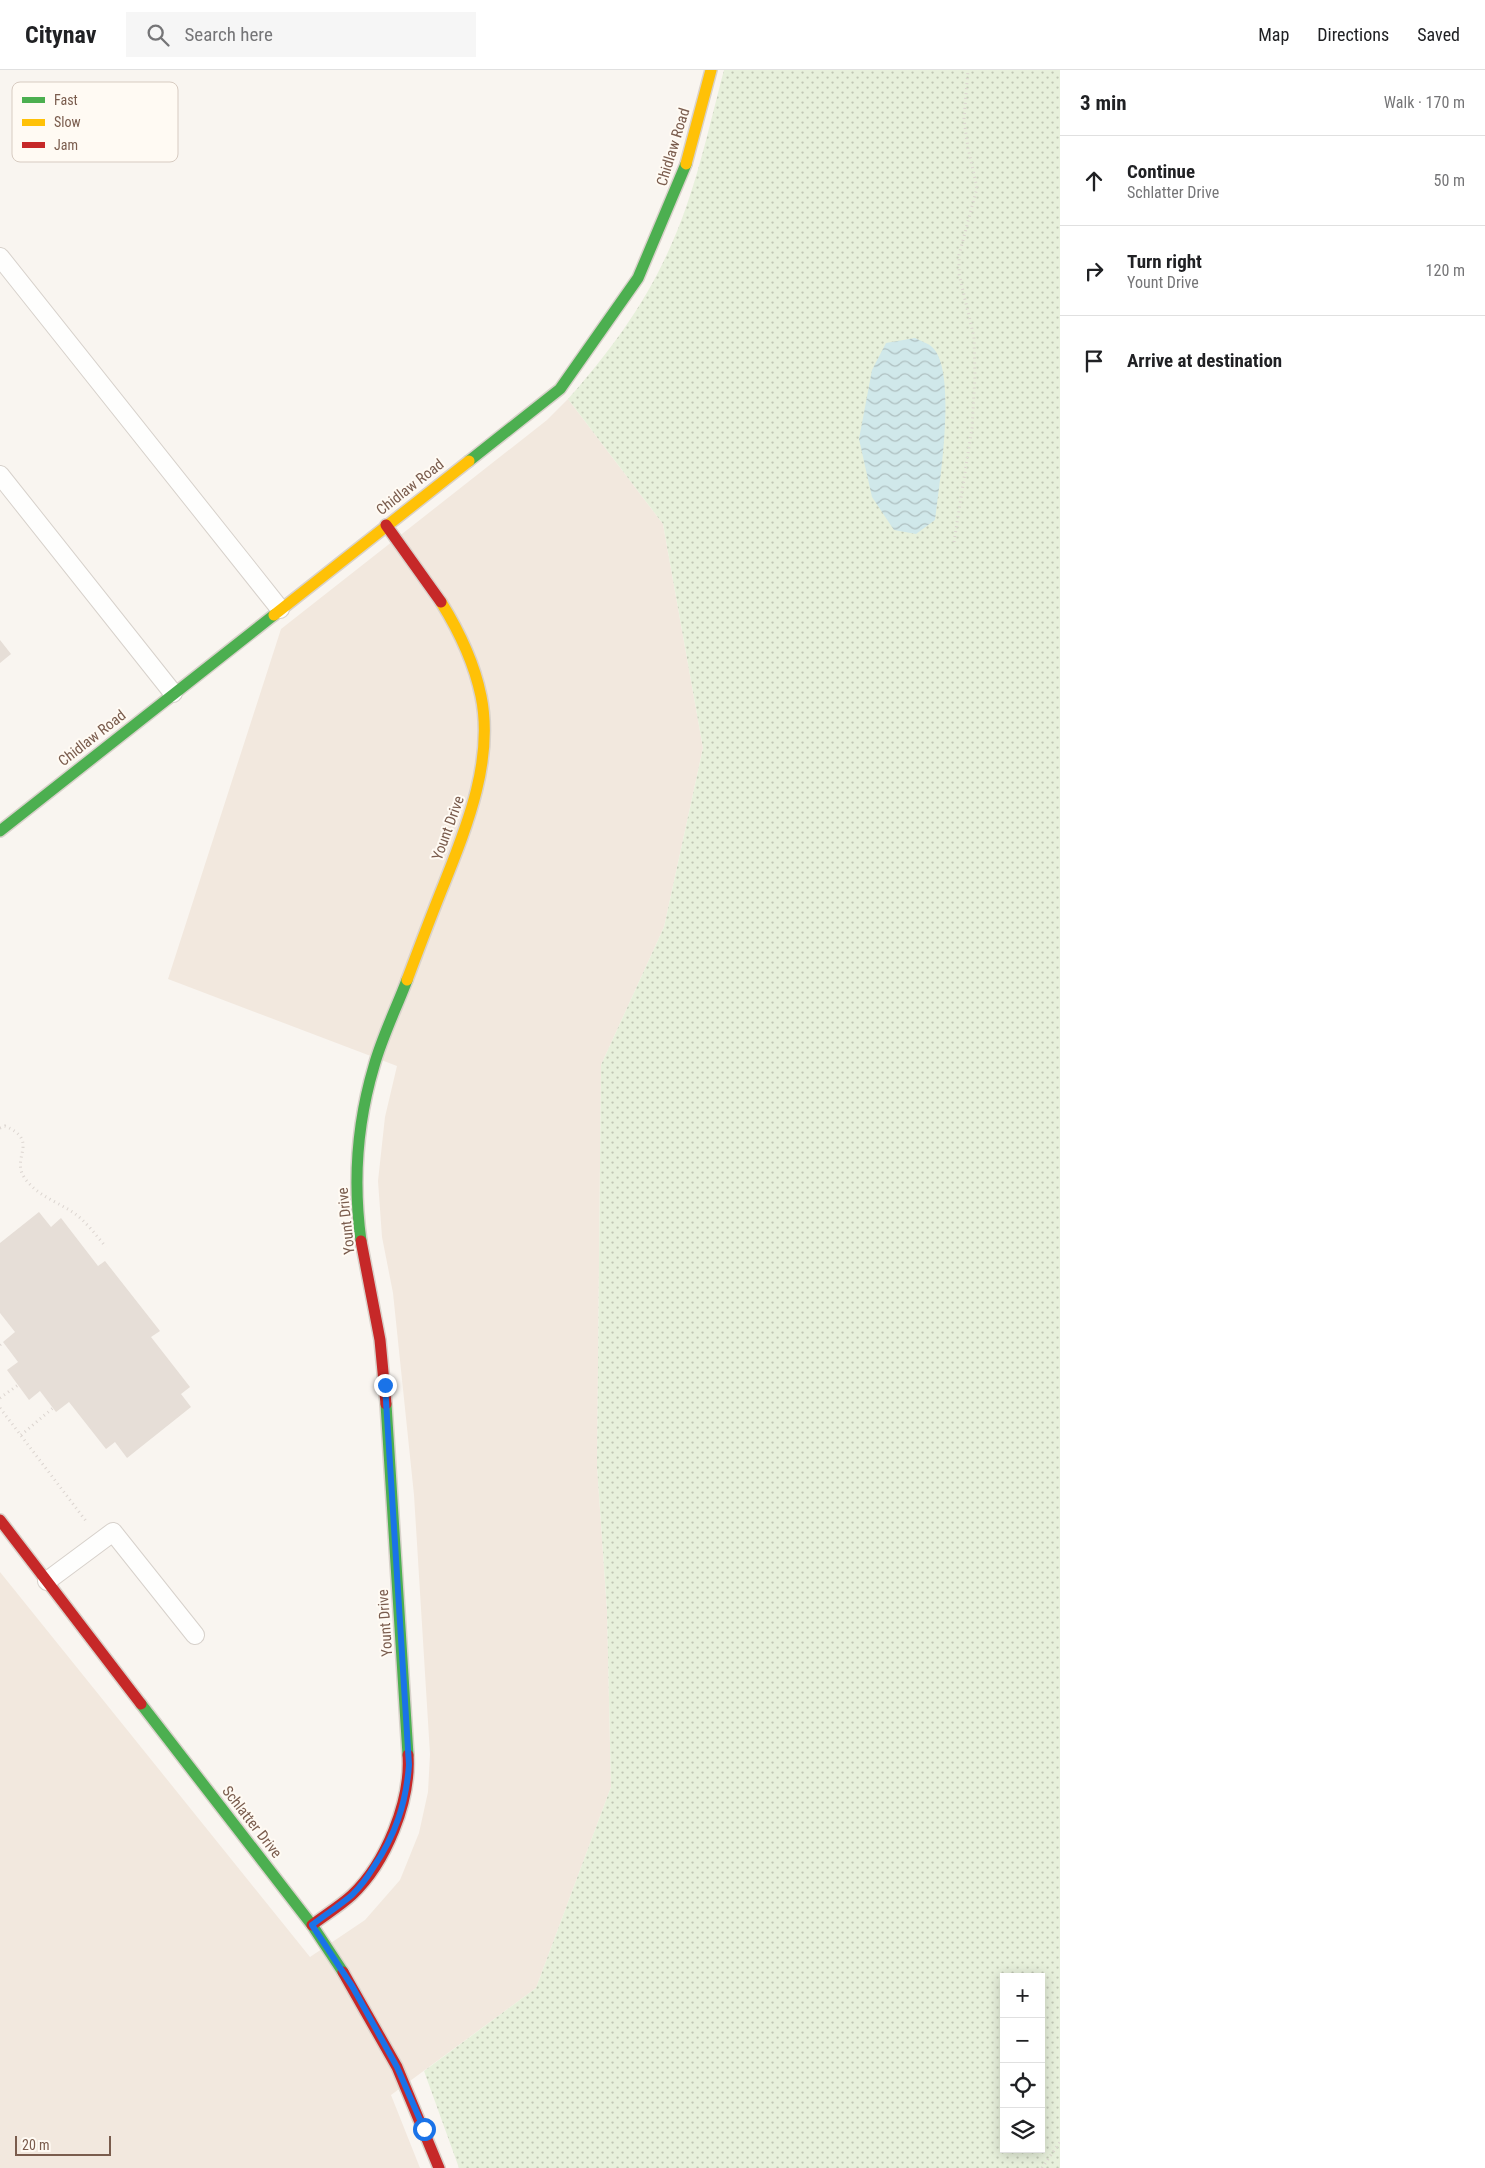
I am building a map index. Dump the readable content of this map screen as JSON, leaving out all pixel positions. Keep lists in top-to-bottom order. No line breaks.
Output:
{"streets":{"street":["Chidlaw Road","Yount Drive","Schlatter Drive"]},"crossings":[["Chidlaw Road","Yount Drive"],["Yount Drive","Schlatter Drive"]],"legend":["Fast","Slow","Jam"],"scale_bar":"20 m","page":{"header":"Citynav","search":"Search here","nav":["Map","Directions","Saved"],"heading":["3 min","Walk · 170 m"],"list":[["Continue","Schlatter Drive","50 m"],["Turn right","Yount Drive","120 m"],"Arrive at destination"],"map_buttons":["+","−"],"scale":"20 m"}}
